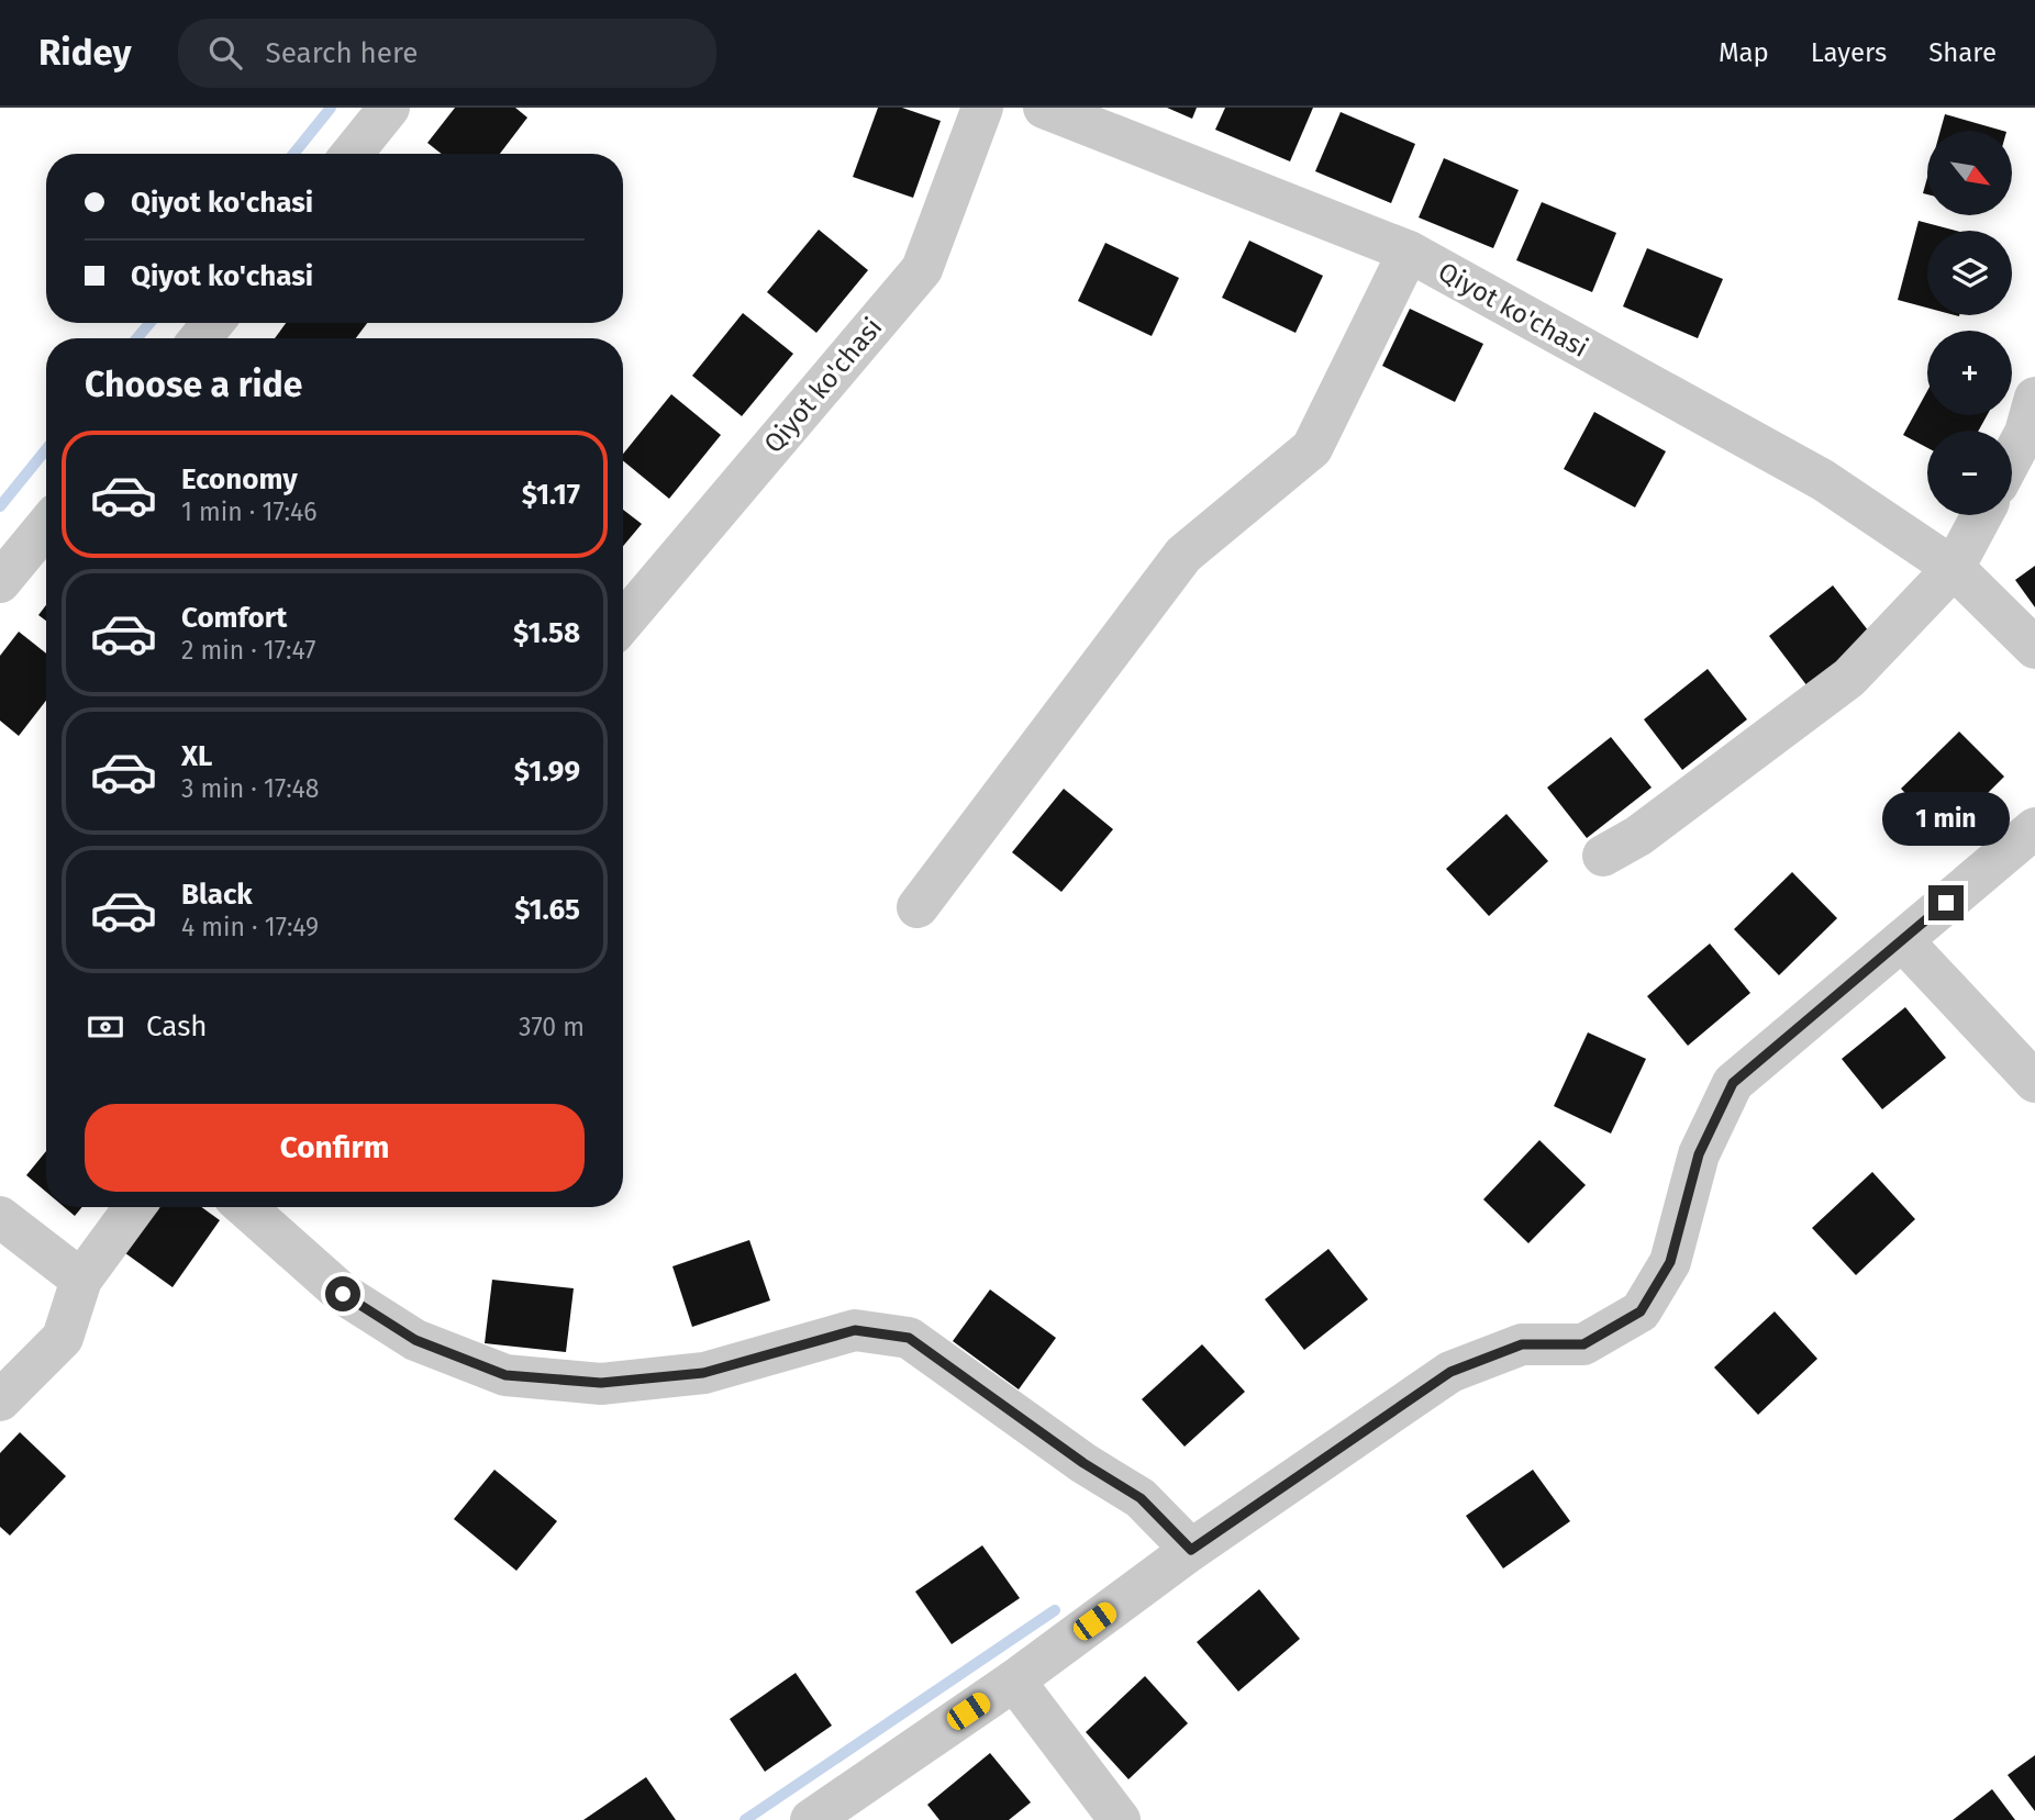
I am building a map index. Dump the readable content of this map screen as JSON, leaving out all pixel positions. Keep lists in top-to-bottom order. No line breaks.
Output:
{"streets":{"street":["Qiyot ko'chasi"]},"north":"bottom right","page":{"header":"Ridey","search":"Search here","nav":["Map","Layers","Share"],"map_buttons":["+","−"],"banner":["Qiyot ko'chasi","Qiyot ko'chasi"],"heading":"Choose a ride","list":[{"name":"Economy","note":"1 min · 17:46","value":"$1.17"},{"name":"Comfort","note":"2 min · 17:47","value":"$1.58"},{"name":"XL","note":"3 min · 17:48","value":"$1.99"},{"name":"Black","note":"4 min · 17:49","value":"$1.65"}],"bubble":"1 min","pay":["Cash","370 m"],"buttons":"Confirm"}}
